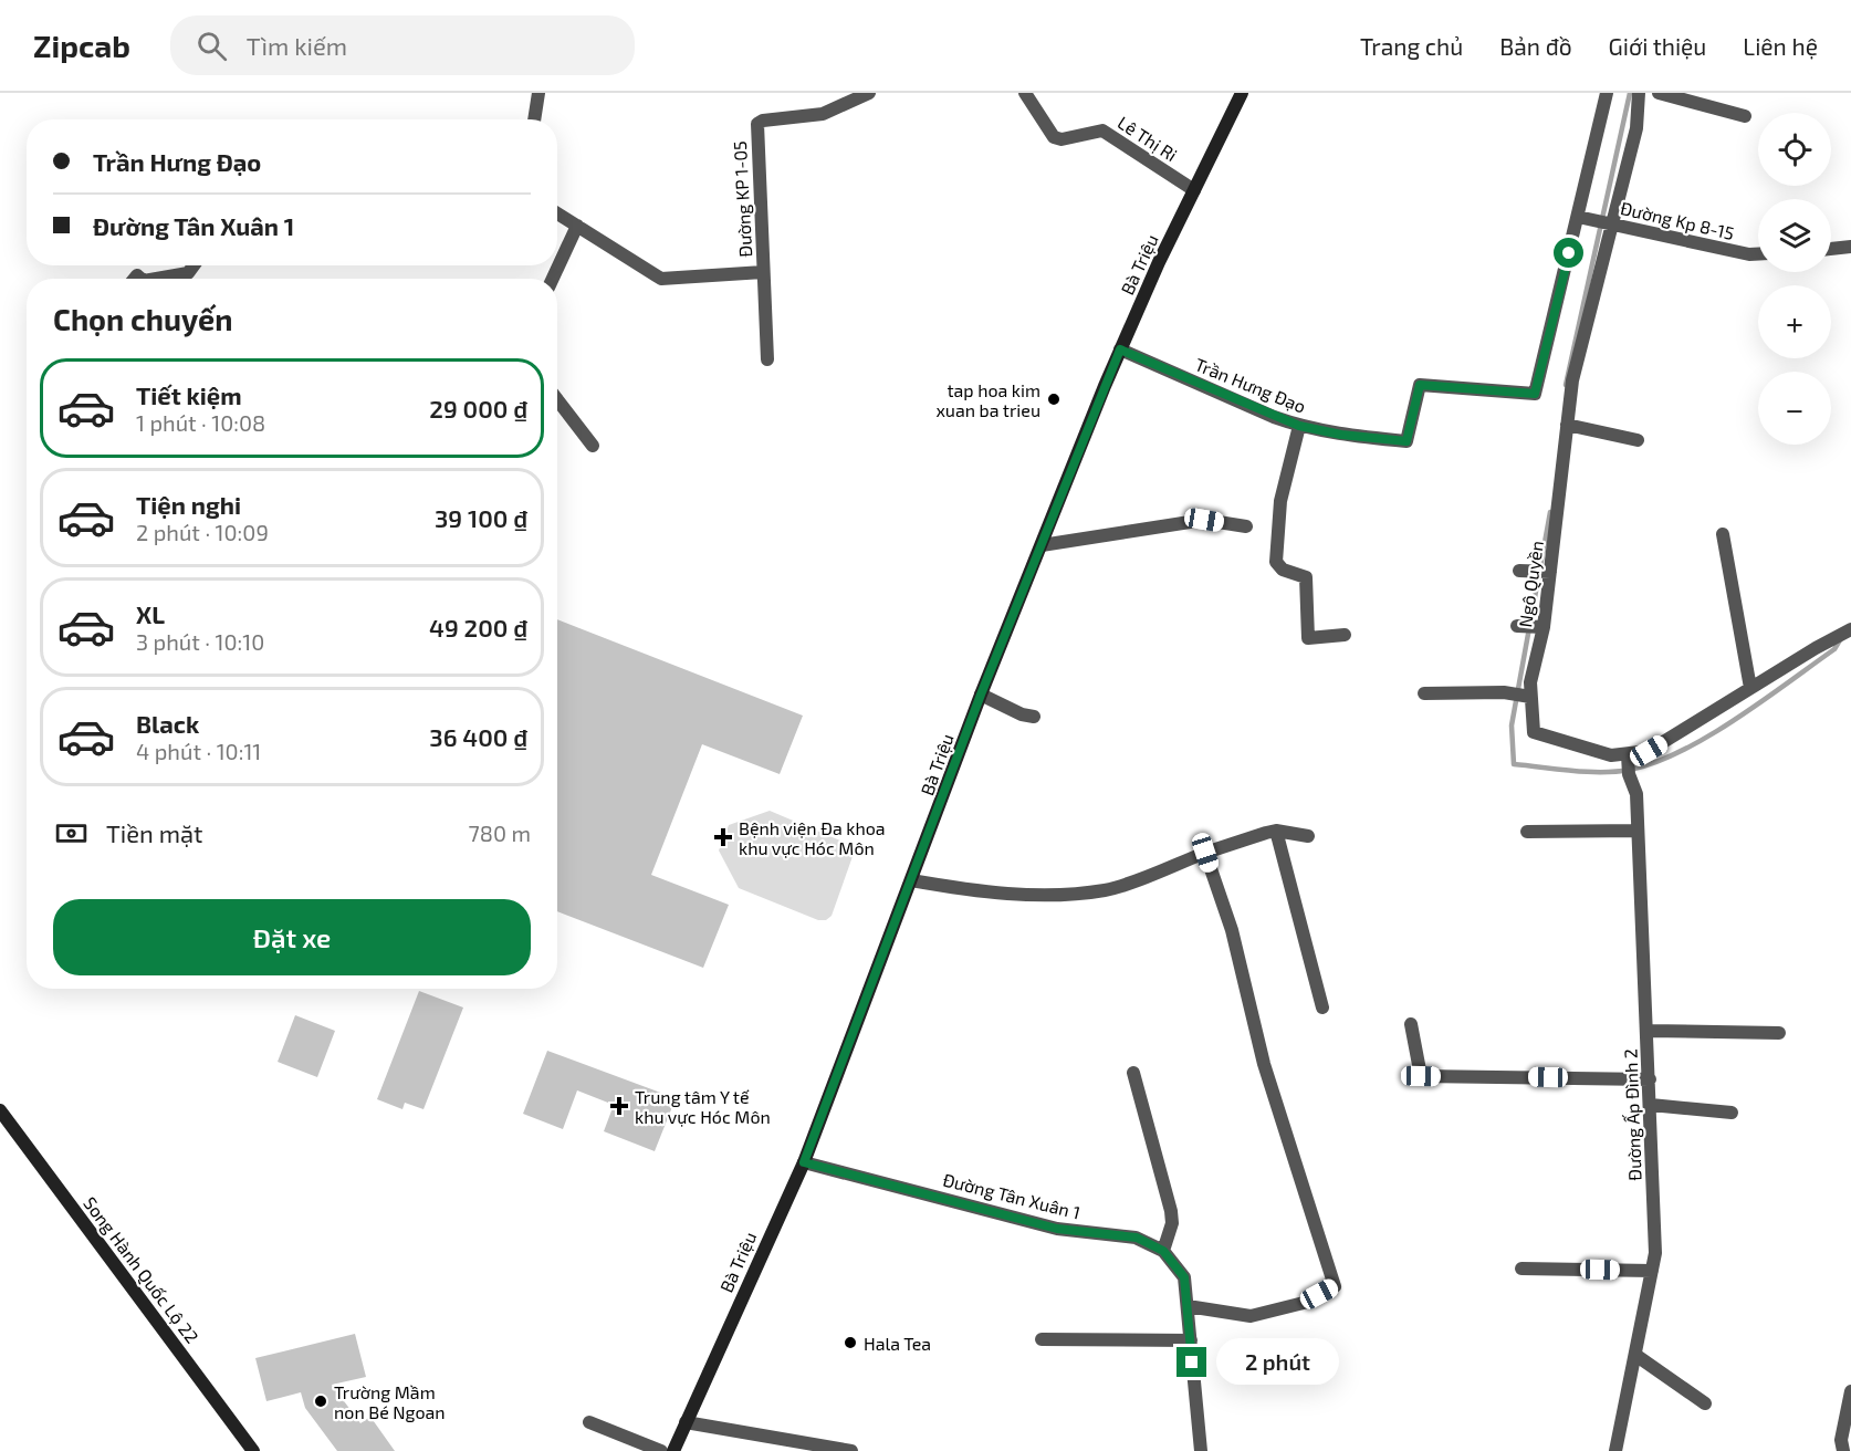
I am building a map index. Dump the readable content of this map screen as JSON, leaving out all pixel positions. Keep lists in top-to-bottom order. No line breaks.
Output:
{"streets":{"street":["Lê Thị Ri","Đường KP 1-05","Đường Kp 8-15","Bà Triệu","Trần Hưng Đạo","Ngô Quyền","Đường Ấp Đình 2","Đường Tân Xuân 1","Song Hành Quốc Lộ 22"]},"crossings":[["Lê Thị Ri","Bà Triệu"],["Đường Kp 8-15","Trần Hưng Đạo"],["Đường Kp 8-15","Ngô Quyền"],["Bà Triệu","Trần Hưng Đạo"],["Bà Triệu","Đường Tân Xuân 1"],["Ngô Quyền","Đường Ấp Đình 2"]],"places":{"other":["tap hoa kim xuan ba trieu","Hala Tea","Trường Mầm non Bé Ngoan"],"health":["Bệnh viện Đa khoa khu vực Hóc Môn","Trung tâm Y tế khu vực Hóc Môn"]},"page":{"header":"Zipcab","search":"Tìm kiếm","nav":["Trang chủ","Bản đồ","Giới thiệu","Liên hệ"],"map_buttons":["+","−"],"banner":["Trần Hưng Đạo","Đường Tân Xuân 1"],"heading":"Chọn chuyến","list":[{"name":"Tiết kiệm","note":"1 phút · 10:08","value":"29 000 ₫"},{"name":"Tiện nghi","note":"2 phút · 10:09","value":"39 100 ₫"},{"name":"XL","note":"3 phút · 10:10","value":"49 200 ₫"},{"name":"Black","note":"4 phút · 10:11","value":"36 400 ₫"}],"pay":["Tiền mặt","780 m"],"buttons":"Đặt xe","bubble":"2 phút"}}
